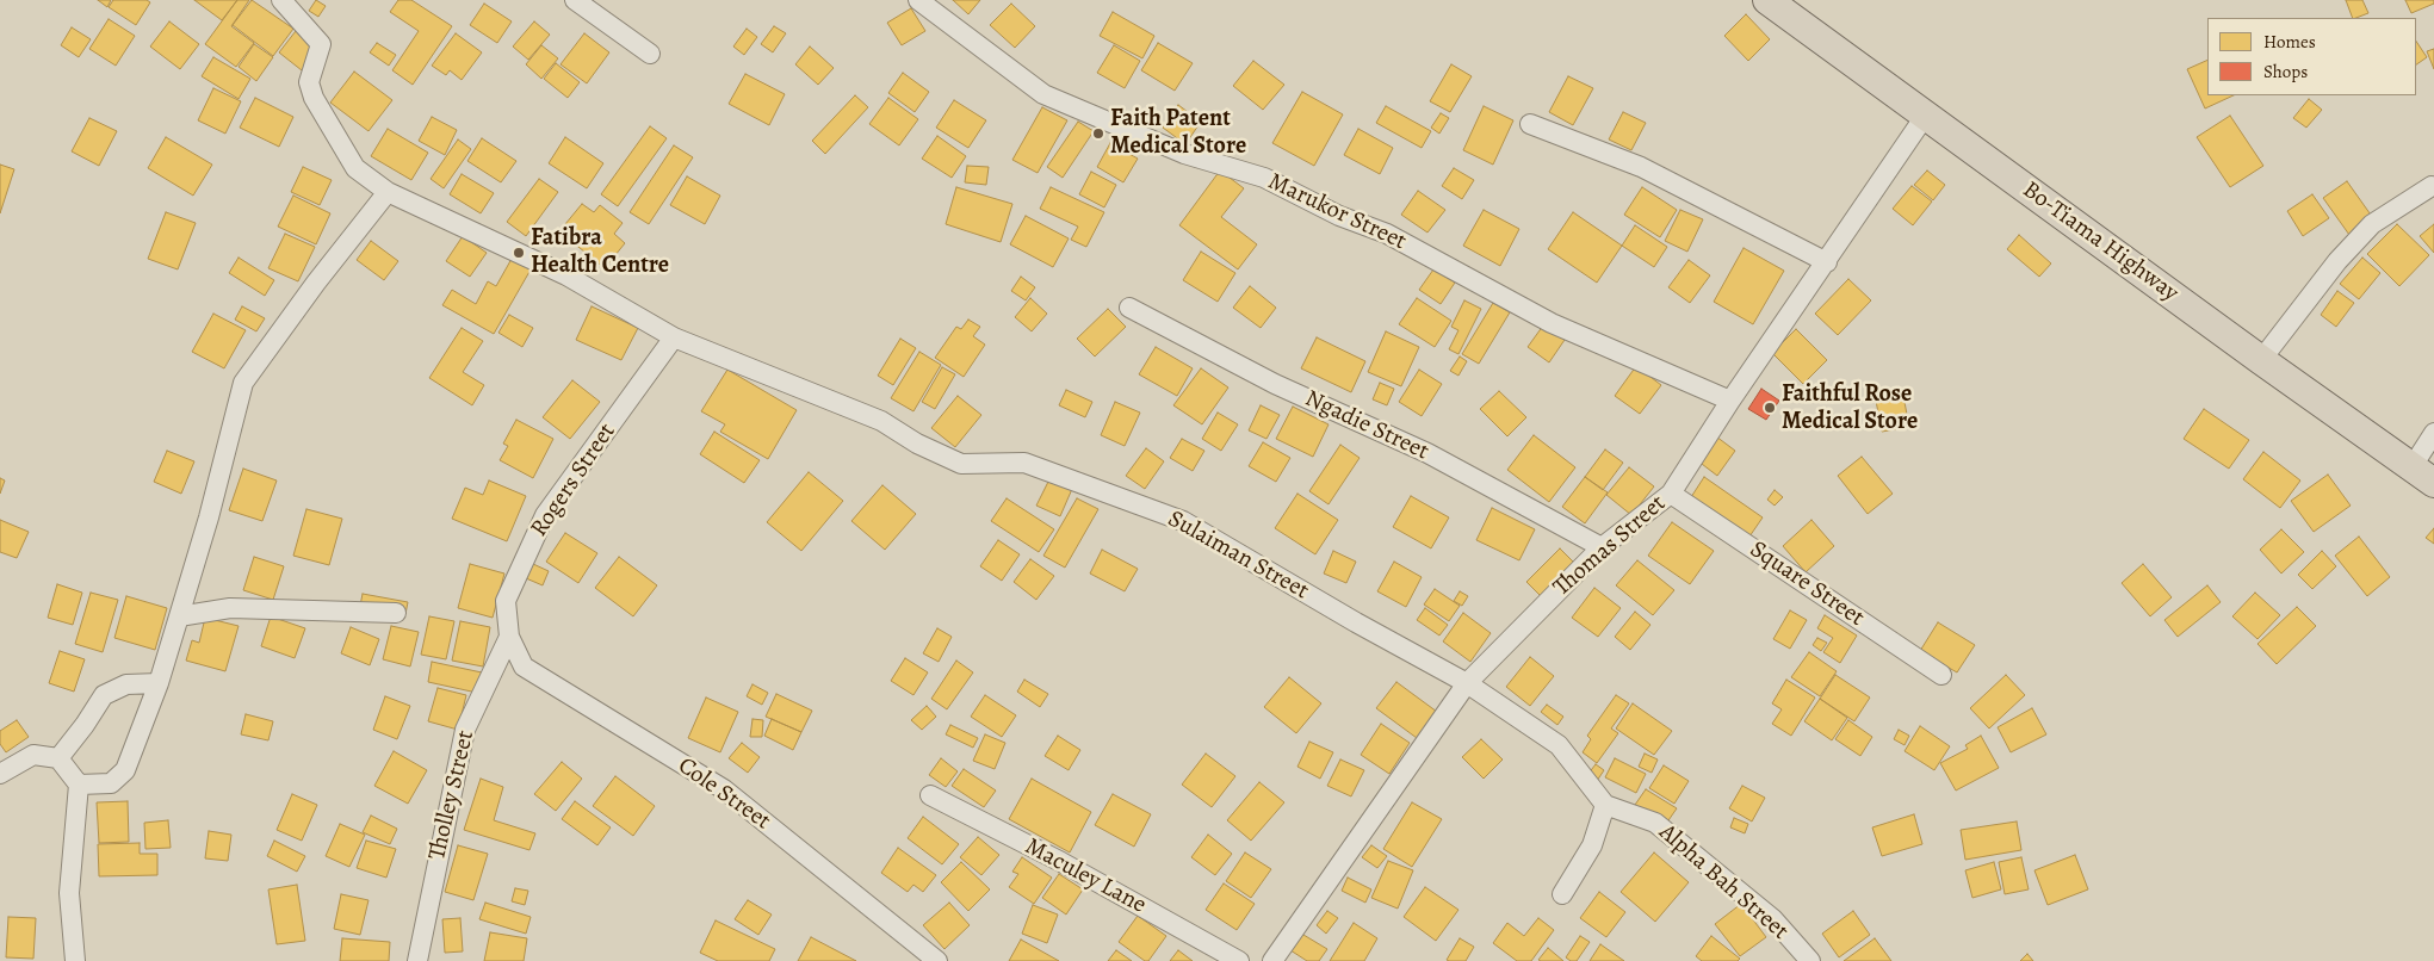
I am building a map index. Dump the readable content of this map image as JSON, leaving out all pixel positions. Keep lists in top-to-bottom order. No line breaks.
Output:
{"streets":{"highway":["Bo-Tiama Highway"],"street":["Marukor Street","Ngadie Street","Rogers Street","Thomas Street","Sulaiman Street","Square Street","Cole Street","Tholley Street","Maculey Lane","Alpha Bah Street"]},"crossings":[["Marukor Street","Thomas Street"],["Bo-Tiama Highway","Thomas Street"],["Ngadie Street","Thomas Street"],["Rogers Street","Sulaiman Street"],["Rogers Street","Cole Street"],["Rogers Street","Tholley Street"],["Thomas Street","Sulaiman Street"],["Thomas Street","Square Street"],["Cole Street","Tholley Street"]],"places":["Faith Patent Medical Store","Fatibra Health Centre","Faithful Rose Medical Store"],"legend":["Homes","Shops"]}
